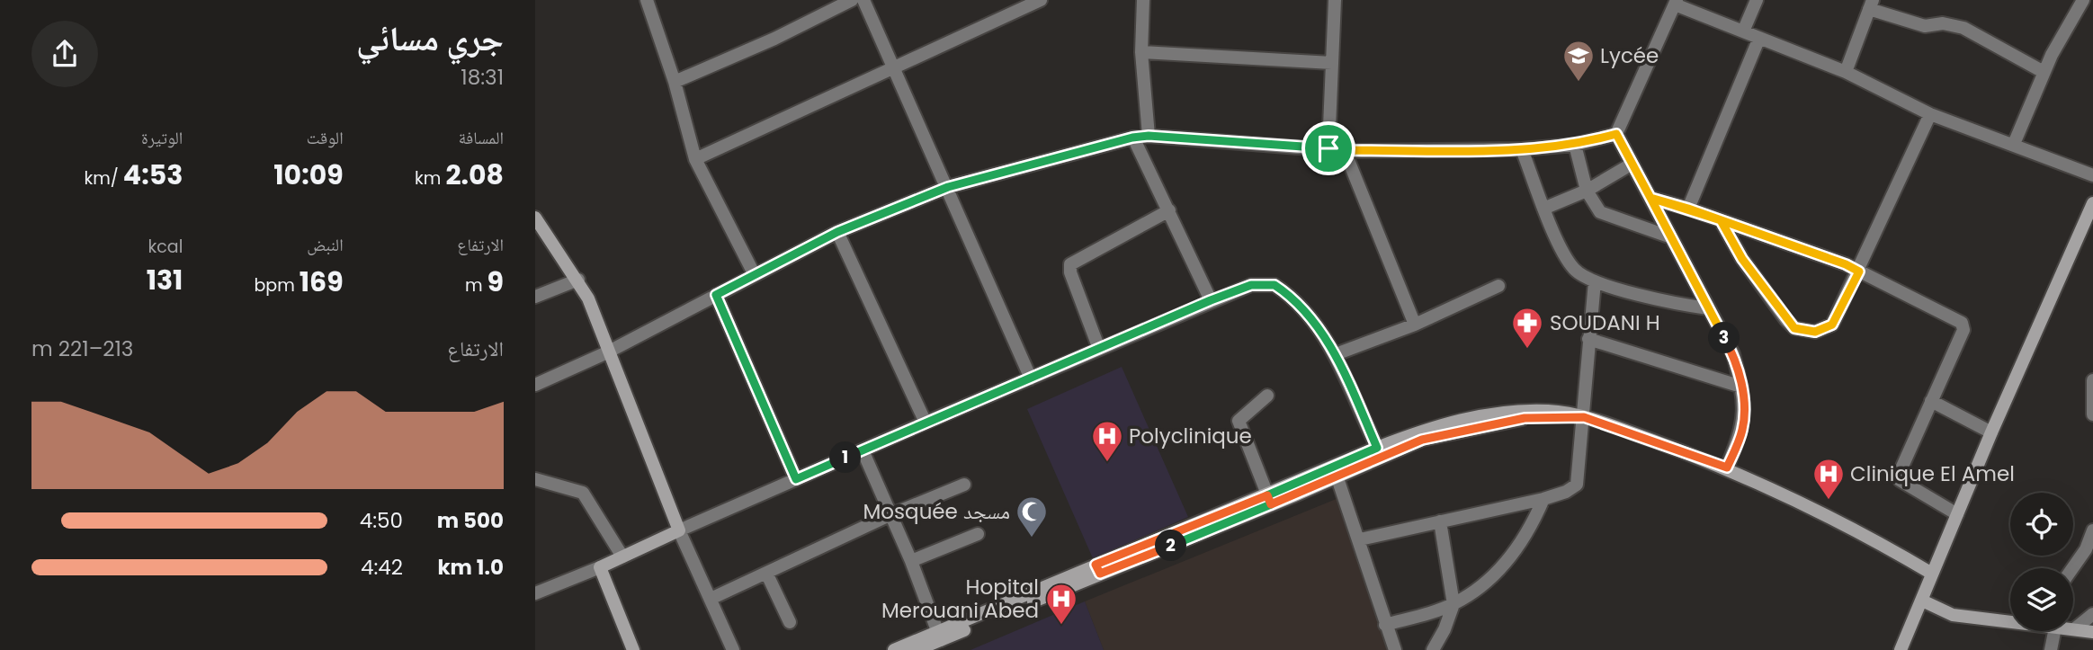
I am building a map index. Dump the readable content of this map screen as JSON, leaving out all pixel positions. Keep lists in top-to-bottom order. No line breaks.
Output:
{"places":{"school or university":["Lycée"],"pharmacy":["SOUDANI H"],"hospital":["Polyclinique","Clinique El Amel","Hopital Merouani Abed"],"mosque":["Mosquée مسجد"]},"page":{"heading":["جري مسائي","18:31"],"stats":[["المسافة","2.08 km"],["الوقت","10:09"],["الوتيرة","4:53 /km"],["الارتفاع","9 m"],["النبض","169 bpm"],["kcal","131"]],"chart":["الارتفاع","213–221 m"],"pins":["3","1","2"],"list":[{"name":"500 m","note":"4:50"},{"name":"1.0 km","note":"4:42"}]}}
